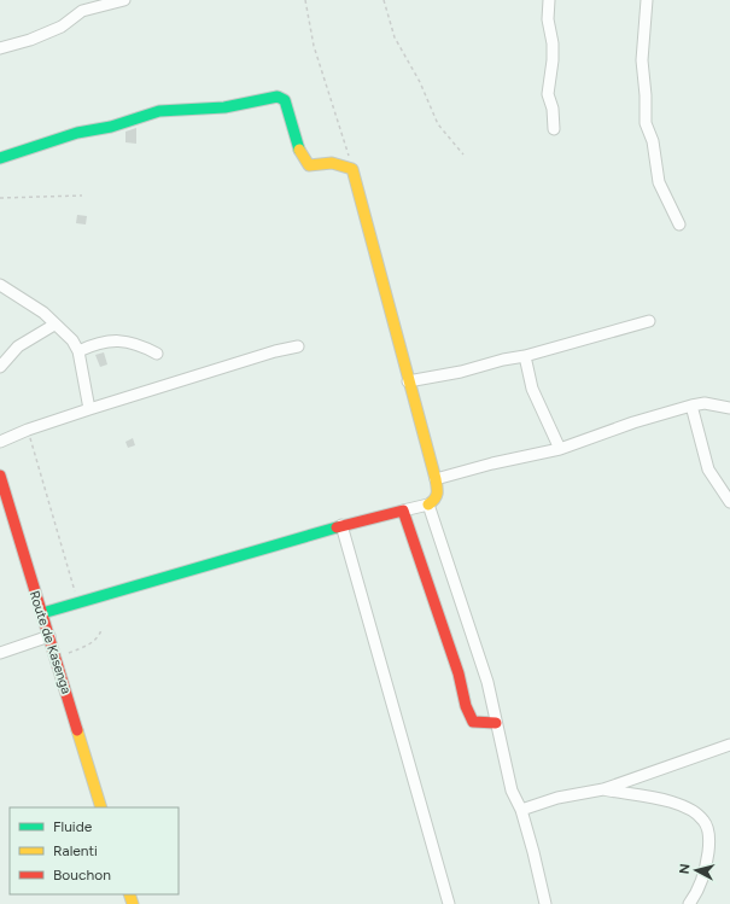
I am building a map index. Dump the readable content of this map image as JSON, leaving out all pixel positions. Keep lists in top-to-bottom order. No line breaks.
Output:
{"streets":{"main road":["Route de Kasenga"]},"legend":["Fluide","Ralenti","Bouchon"],"north":"left"}
